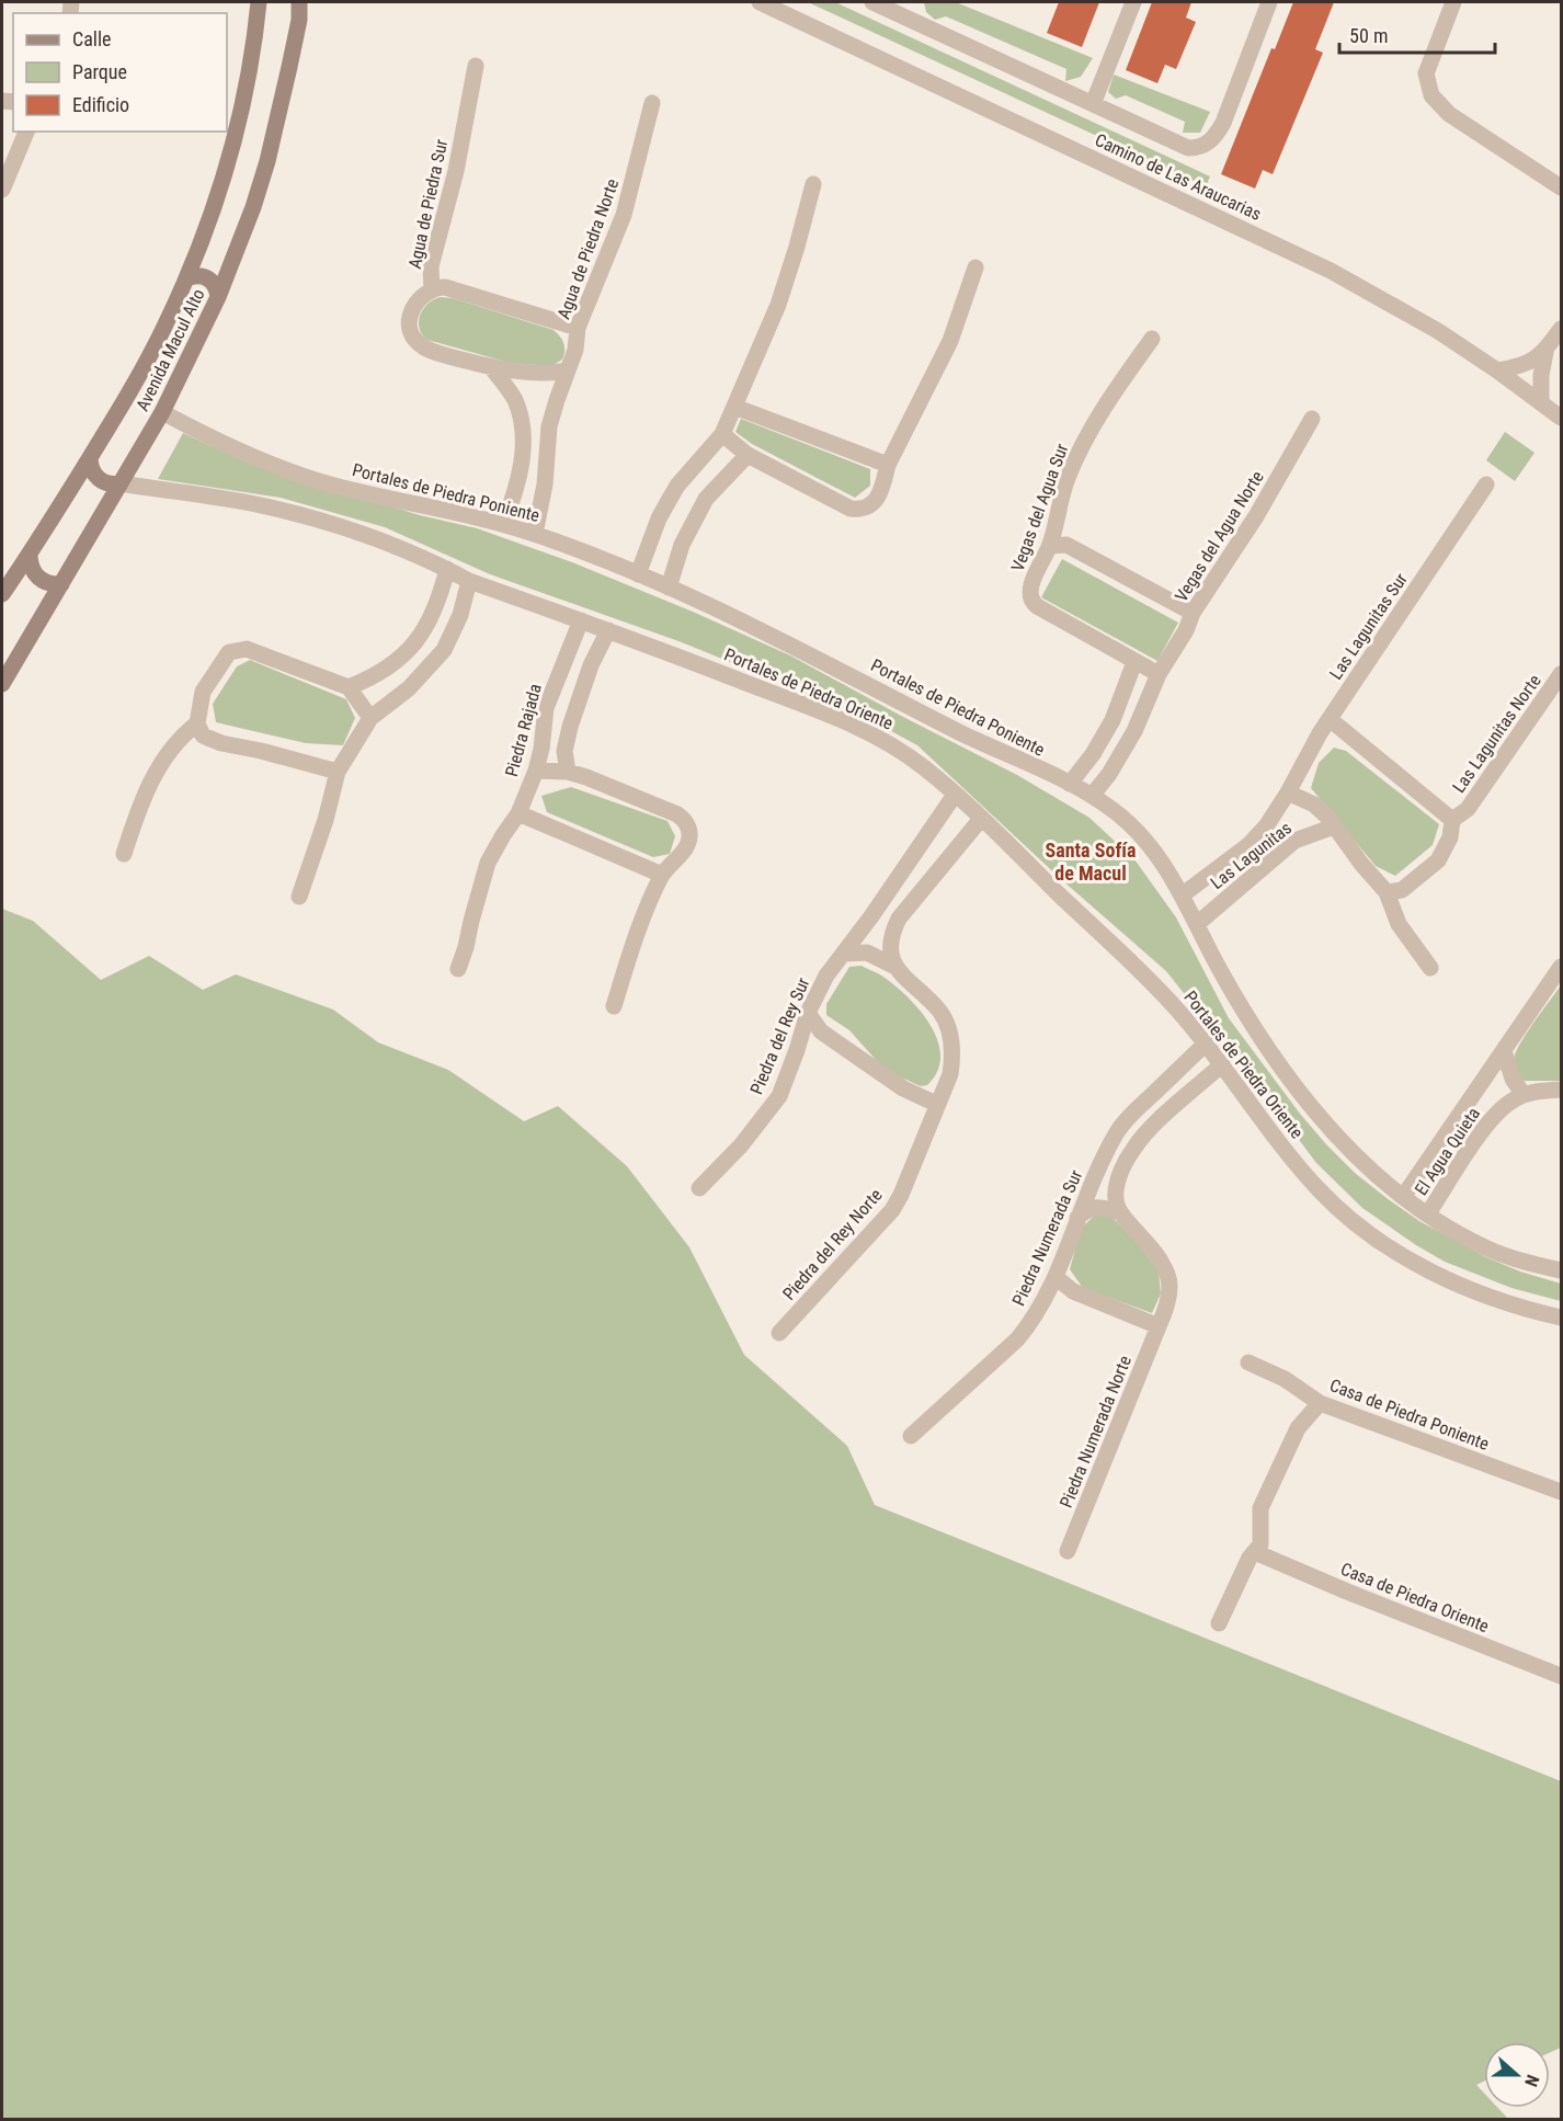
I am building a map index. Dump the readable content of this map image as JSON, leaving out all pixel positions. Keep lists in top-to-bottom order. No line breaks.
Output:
{"streets":{"street":["Camino de Las Araucarias","Agua de Piedra Sur","Agua de Piedra Norte","Avenida Macul Alto","Portales de Piedra Poniente","Vegas del Agua Sur","Vegas del Agua Norte","Las Lagunitas Sur","Portales de Piedra Oriente","Piedra Rajada","Las Lagunitas Norte","Las Lagunitas","Piedra del Rey Sur","El Agua Quieta","Piedra Numerada Sur","Piedra del Rey Norte","Casa de Piedra Poniente","Piedra Numerada Norte","Casa de Piedra Oriente"]},"crossings":[["Agua de Piedra Norte","Portales de Piedra Poniente"],["Avenida Macul Alto","Portales de Piedra Poniente"],["Avenida Macul Alto","Portales de Piedra Oriente"],["Portales de Piedra Poniente","Vegas del Agua Norte"],["Portales de Piedra Poniente","Las Lagunitas"],["Portales de Piedra Poniente","El Agua Quieta"],["Las Lagunitas Sur","Las Lagunitas"],["Portales de Piedra Oriente","Piedra Rajada"],["Portales de Piedra Oriente","Piedra del Rey Sur"],["Portales de Piedra Oriente","Piedra Numerada Sur"]],"districts":["Santa Sofía de Macul"],"legend":["Calle","Parque","Edificio"],"scale_bar":"50 m","north":"right"}
